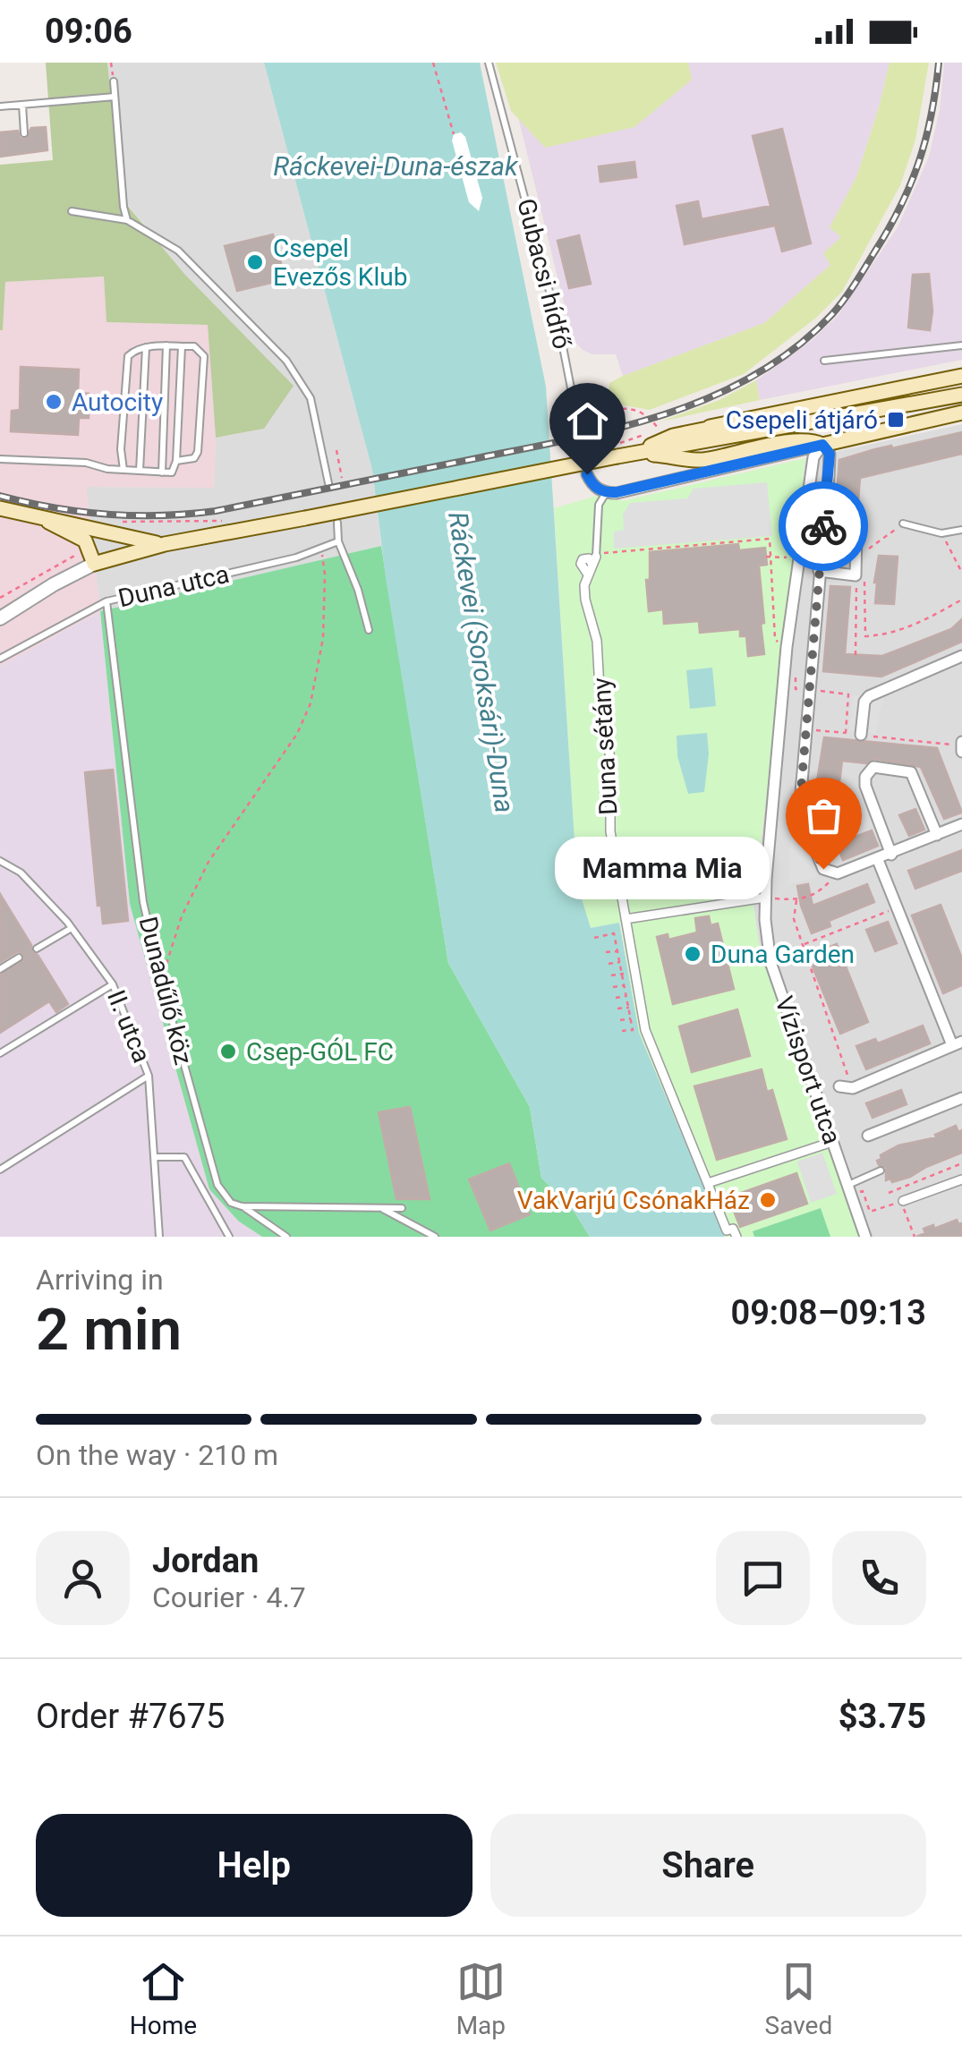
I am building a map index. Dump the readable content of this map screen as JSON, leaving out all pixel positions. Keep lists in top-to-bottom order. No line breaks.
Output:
{"streets":{"street":["Duna sétány","Vízisport utca"],"lane":["Gubacsi hídfő","Duna utca","Dunadűlő köz","II. utca"]},"crossings":[["Duna utca","Dunadűlő köz"]],"water":["Ráckevei-Duna-észak","Ráckevei (Soroksári)-Duna"],"places":{"other":["Csepel Evezős Klub","Autocity","Mamma Mia","Duna Garden","Csep-GÓL FC","VakVarjú CsónakHáz"],"transit":["Csepeli átjáró"]},"page":{"status":"09:06","bubble":"Mamma Mia","heading":["2 min","Arriving in","09:08–09:13"],"panel":["Jordan","Courier · 4.7","Order #7675","$3.75"],"bar":"On the way · 210 m","buttons":["Help","Share"],"tabs":["Home","Map","Saved"]}}
